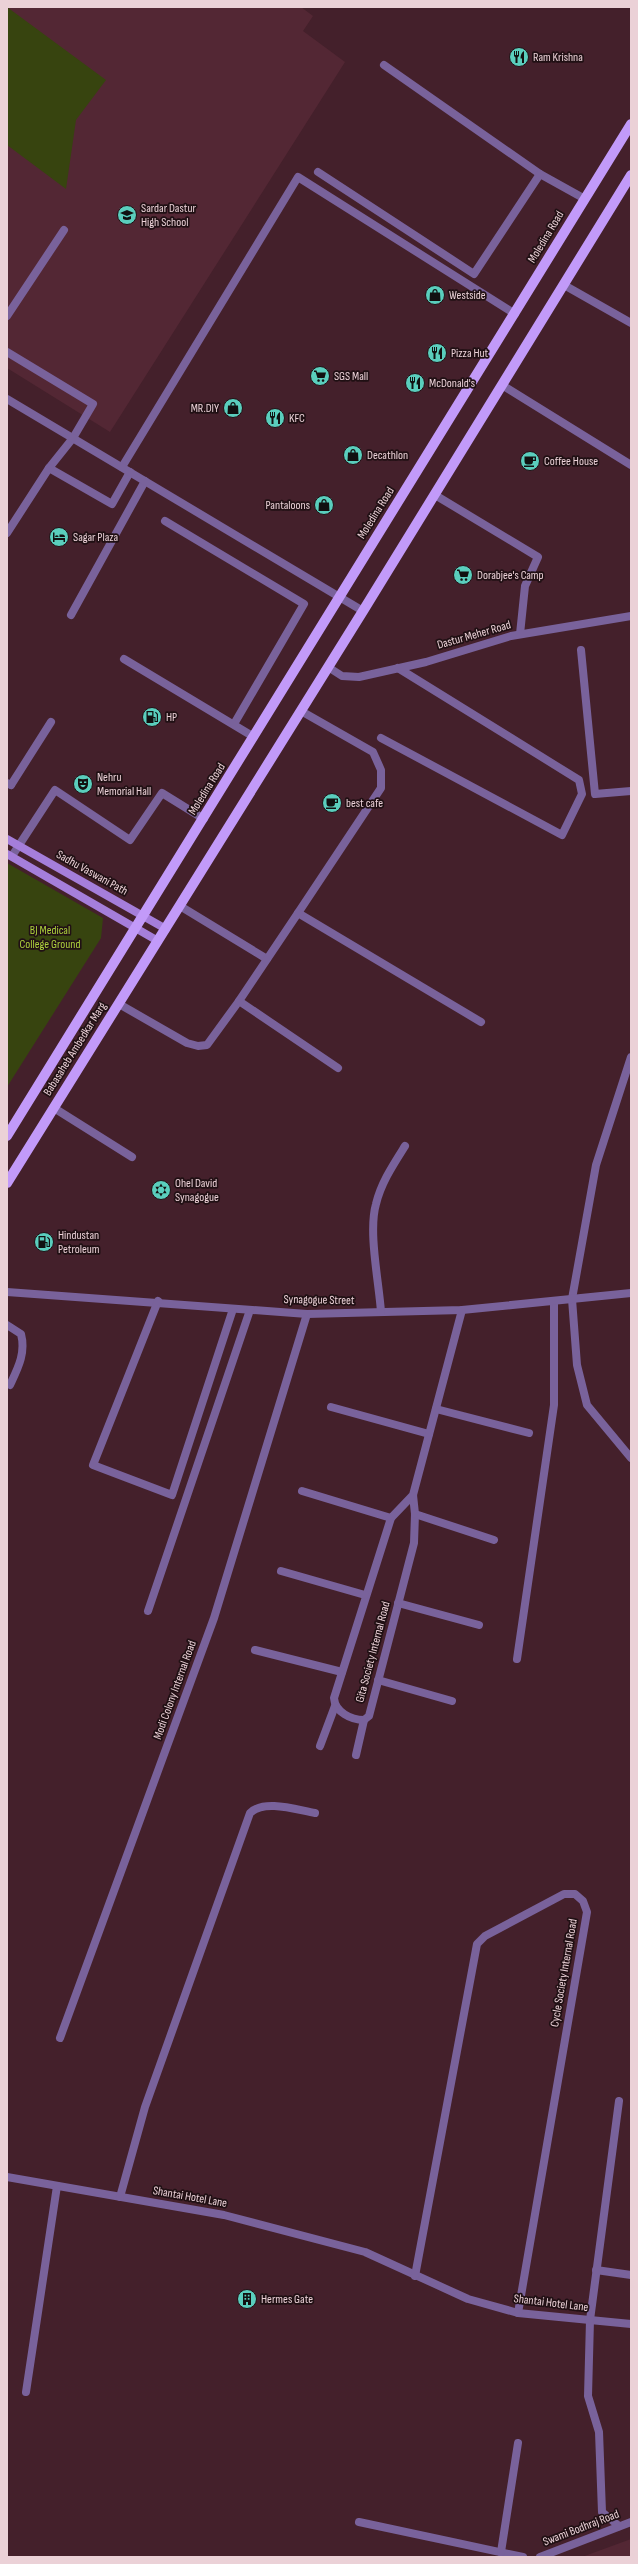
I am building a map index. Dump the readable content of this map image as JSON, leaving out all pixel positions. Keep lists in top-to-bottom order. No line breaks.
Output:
{"streets":{"main road":["Moledina Road","Sadhu Vaswani Path","Babasaheb Ambedkar Marg"],"street":["Dastur Meher Road","Synagogue Street","Gita Society Internal Road","Modi Colony Internal Road","Cycle Society Internal Road","Shantai Hotel Lane","Swami Bodhraj Road"]},"crossings":[["Moledina Road","Sadhu Vaswani Path"],["Moledina Road","Babasaheb Ambedkar Marg"],["Sadhu Vaswani Path","Babasaheb Ambedkar Marg"],["Synagogue Street","Gita Society Internal Road"],["Synagogue Street","Modi Colony Internal Road"],["Cycle Society Internal Road","Shantai Hotel Lane"]],"parks":["BJ Medical College Ground"],"places":{"restaurant":["Ram Krishna","Pizza Hut","McDonald's","KFC"],"school or university":["Sardar Dastur High School"],"shop":["Westside","MR.DIY","Decathlon","Pantaloons"],"supermarket":["SGS Mall","Dorabjee's Camp"],"cafe":["Coffee House","best cafe"],"hotel":["Sagar Plaza"],"fuel station":["HP","Hindustan Petroleum"],"theatre":["Nehru Memorial Hall"],"synagogue":["Ohel David Synagogue"],"building":["Hermes Gate"]}}
